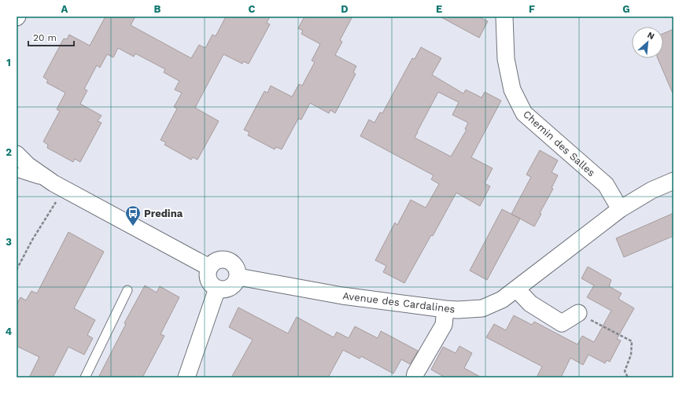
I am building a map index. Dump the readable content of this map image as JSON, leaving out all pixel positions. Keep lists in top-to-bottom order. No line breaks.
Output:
{"streets":{"street":["Chemin des Salles","Avenue des Cardalines"]},"crossings":[["Chemin des Salles","Avenue des Cardalines"]],"places":{"bus stop":["Predina"]},"scale_bar":"20 m","north":"top right","grid":{"columns":["A","B","C","D","E","F","G"],"rows":["1","2","3","4"]}}
